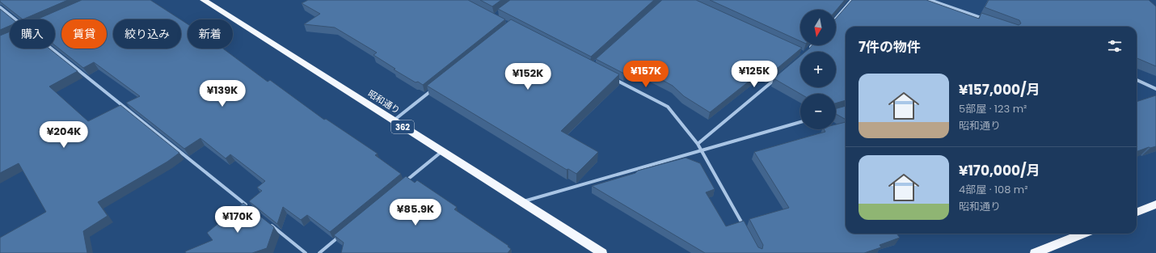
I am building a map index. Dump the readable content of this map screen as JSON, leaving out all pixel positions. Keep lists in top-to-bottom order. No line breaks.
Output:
{"streets":{"highway":["昭和通り","362"]},"north":"bottom","page":{"map_buttons":["+","−"],"chip":["購入","賃貸","絞り込み","新着"],"heading":"7件の物件","price":["¥157K","¥125K","¥152K","¥139K","¥204K","¥85.9K","¥170K"],"list":[{"name":"¥157,000/月","note":"5部屋 · 123 m² · 昭和通り"},{"name":"¥170,000/月","note":"4部屋 · 108 m² · 昭和通り"}]}}
